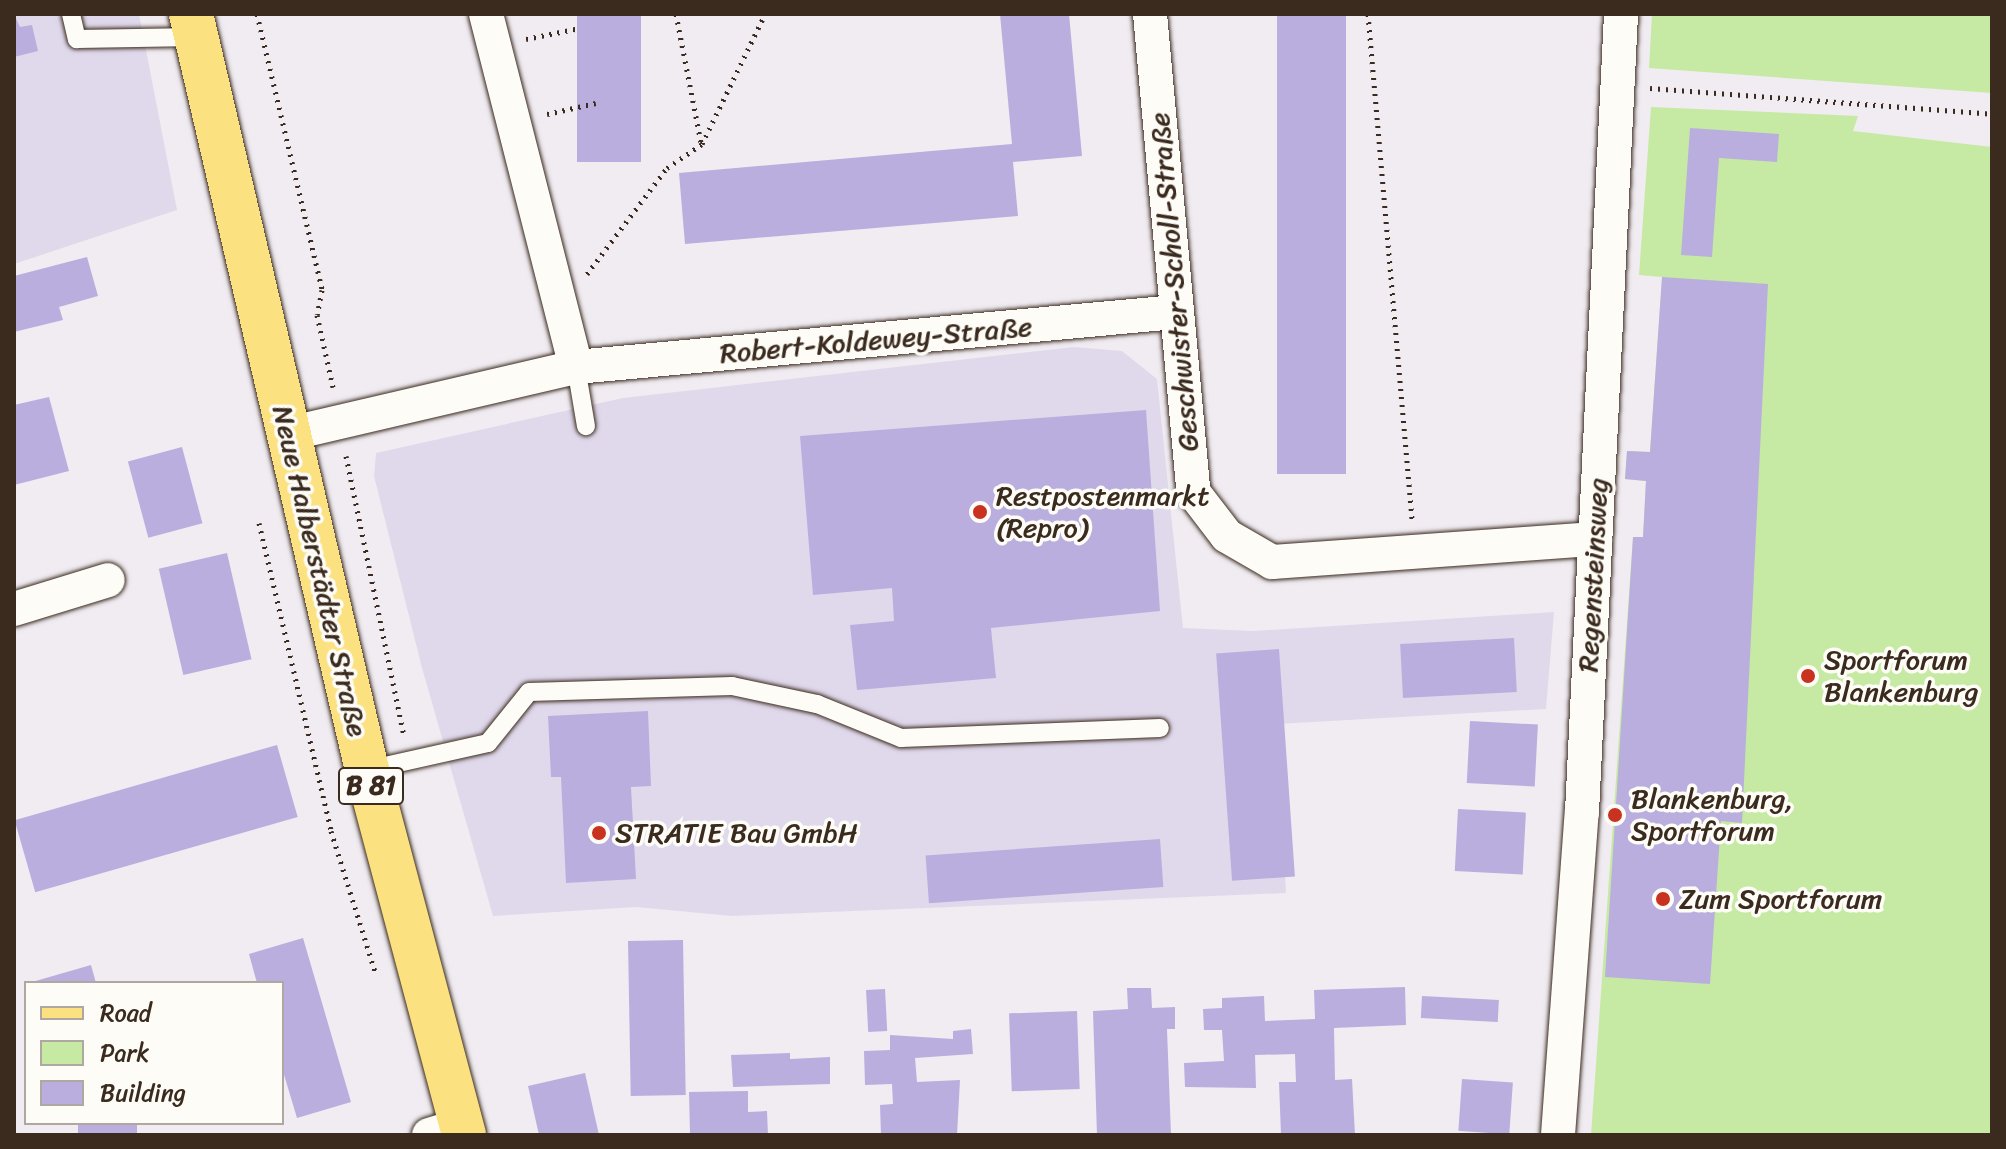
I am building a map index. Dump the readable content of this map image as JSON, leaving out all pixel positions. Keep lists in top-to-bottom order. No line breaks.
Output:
{"streets":{"main road":["Neue Halberstädter Straße","B 81"],"street":["Geschwister-Scholl-Straße","Robert-Koldewey-Straße","Regensteinsweg"]},"crossings":[["Geschwister-Scholl-Straße","Robert-Koldewey-Straße"],["Geschwister-Scholl-Straße","Regensteinsweg"],["Robert-Koldewey-Straße","Neue Halberstädter Straße"]],"places":["Restpostenmarkt (Repro)","Sportforum Blankenburg","Blankenburg, Sportforum","STRATIE Bau GmbH","Zum Sportforum"],"legend":["Road","Park","Building"]}
